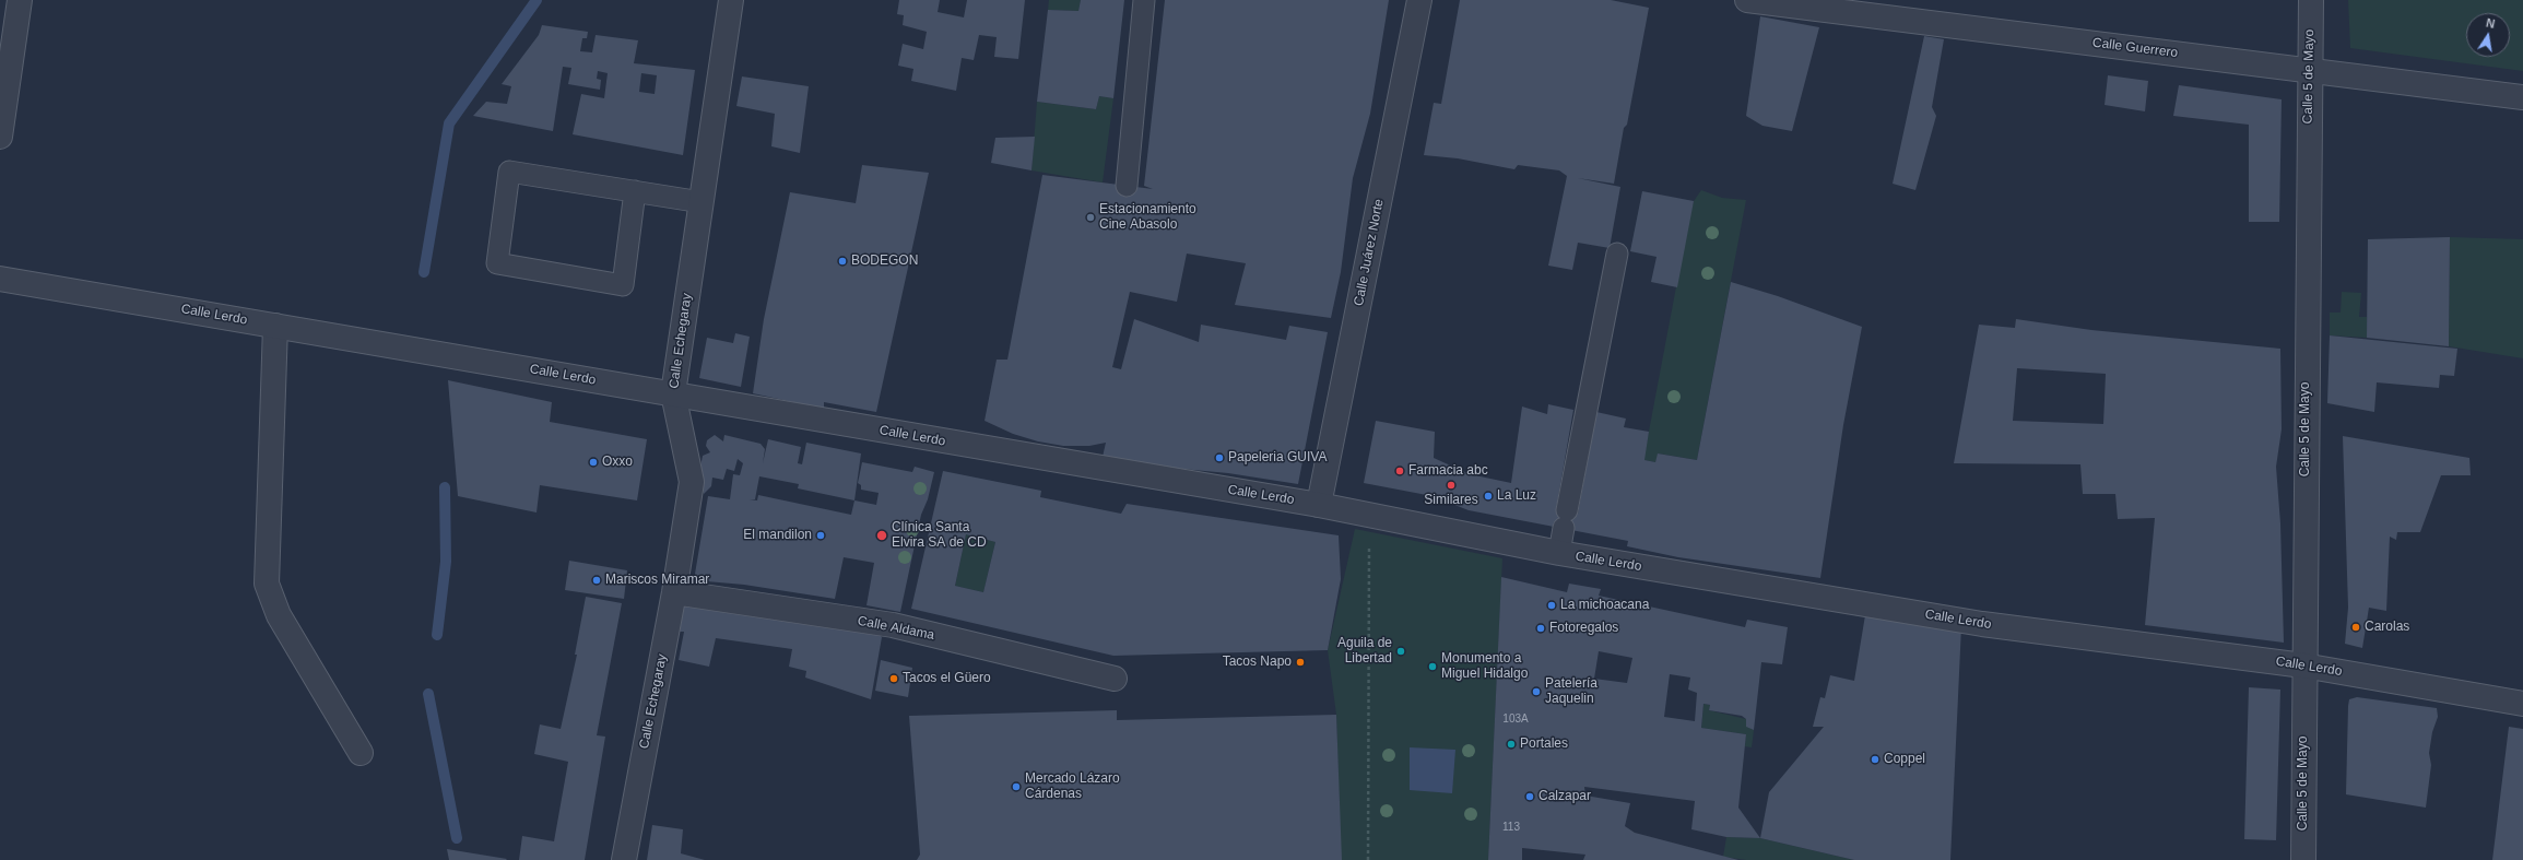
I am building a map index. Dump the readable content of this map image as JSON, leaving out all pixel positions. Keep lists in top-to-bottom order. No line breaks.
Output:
{"streets":{"street":["Calle Guerrero","Calle 5 de Mayo","Calle Juárez Norte","Calle Lerdo","Calle Echegaray","Calle Aldama"]},"crossings":[["Calle Guerrero","Calle 5 de Mayo"],["Calle 5 de Mayo","Calle Lerdo"],["Calle Juárez Norte","Calle Lerdo"],["Calle Lerdo","Calle Echegaray"],["Calle Echegaray","Calle Aldama"]],"places":["Estacionamiento Cine Abasolo","BODEGON","Papeleria GUIVA","Oxxo","Farmacia abc","Similares","La Luz","El mandilon","Clínica Santa Elvira SA de CD","Mariscos Miramar","La michoacana","Carolas","Fotoregalos","Aguila de Libertad","Tacos Napo","Monumento a Miguel Hidalgo","Tacos el Güero","Patelería Jaquelin","Portales","Coppel","Mercado Lázaro Cárdenas","Calzapar"],"house_numbers":["103A","113"],"north":"top"}
